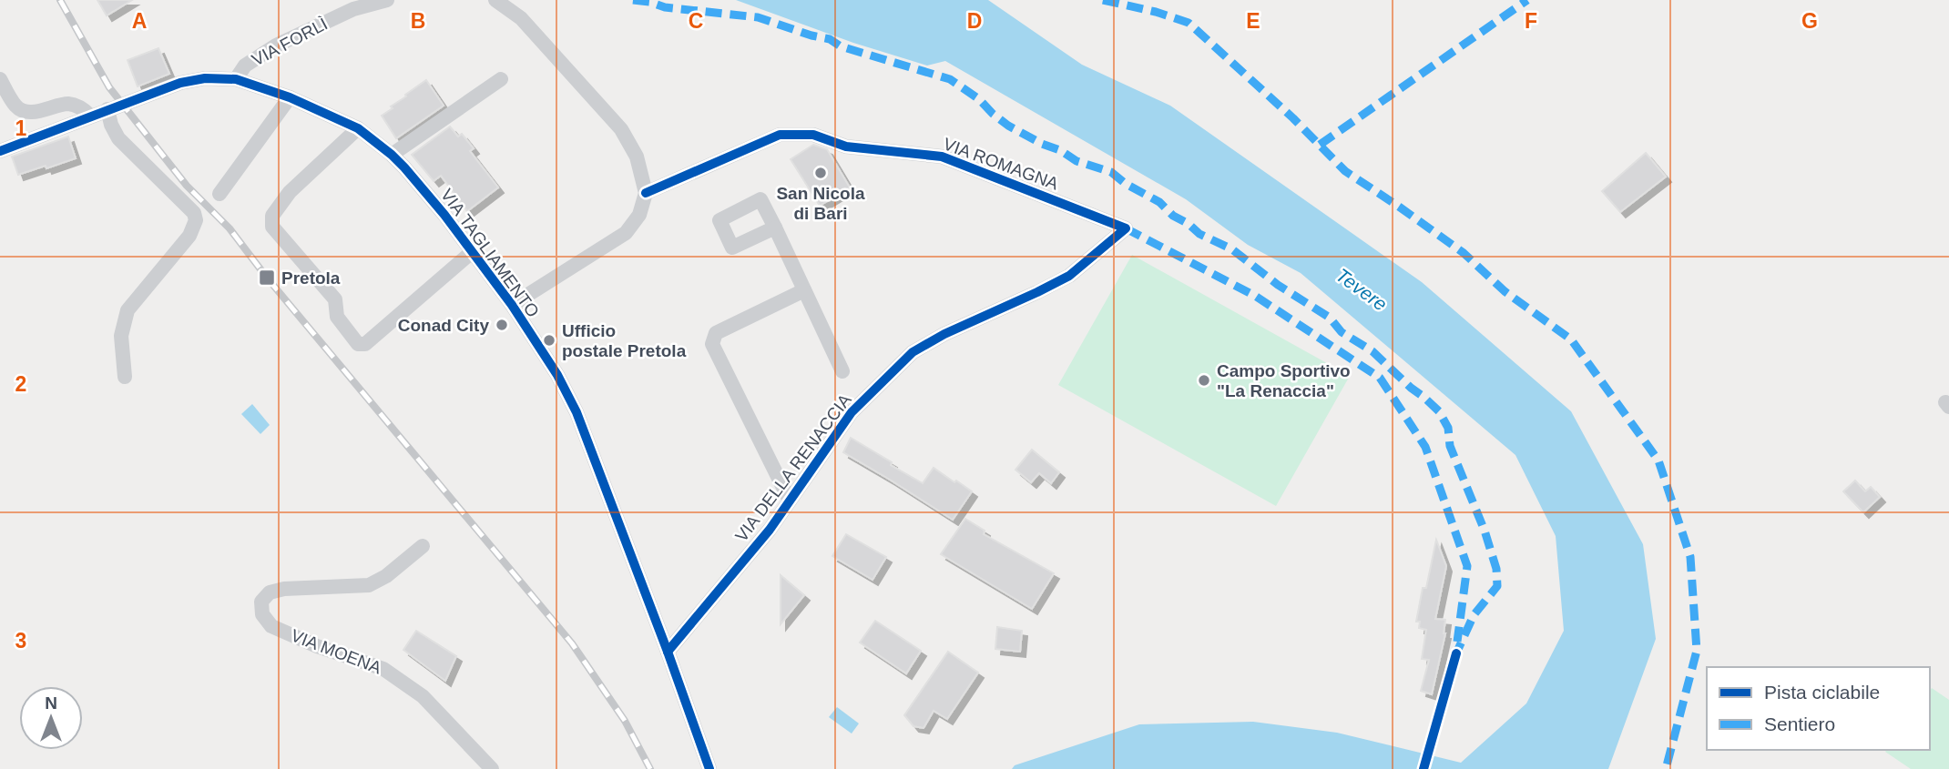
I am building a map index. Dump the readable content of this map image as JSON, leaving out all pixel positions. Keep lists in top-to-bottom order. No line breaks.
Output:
{"streets":{"street":["VIA FORLÌ","VIA ROMAGNA","VIA TAGLIAMENTO","VIA DELLA RENACCIA","VIA MOENA"]},"crossings":[["VIA FORLÌ","VIA TAGLIAMENTO"],["VIA ROMAGNA","VIA DELLA RENACCIA"],["VIA TAGLIAMENTO","VIA DELLA RENACCIA"]],"water":["Tevere"],"places":{"other":["San Nicola di Bari","Conad City","Ufficio postale Pretola","Campo Sportivo \"La Renaccia\""],"transit":["Pretola"]},"legend":["Pista ciclabile","Sentiero"],"north":"top","grid":{"columns":["A","B","C","D","E","F","G"],"rows":["1","2","3"]}}
